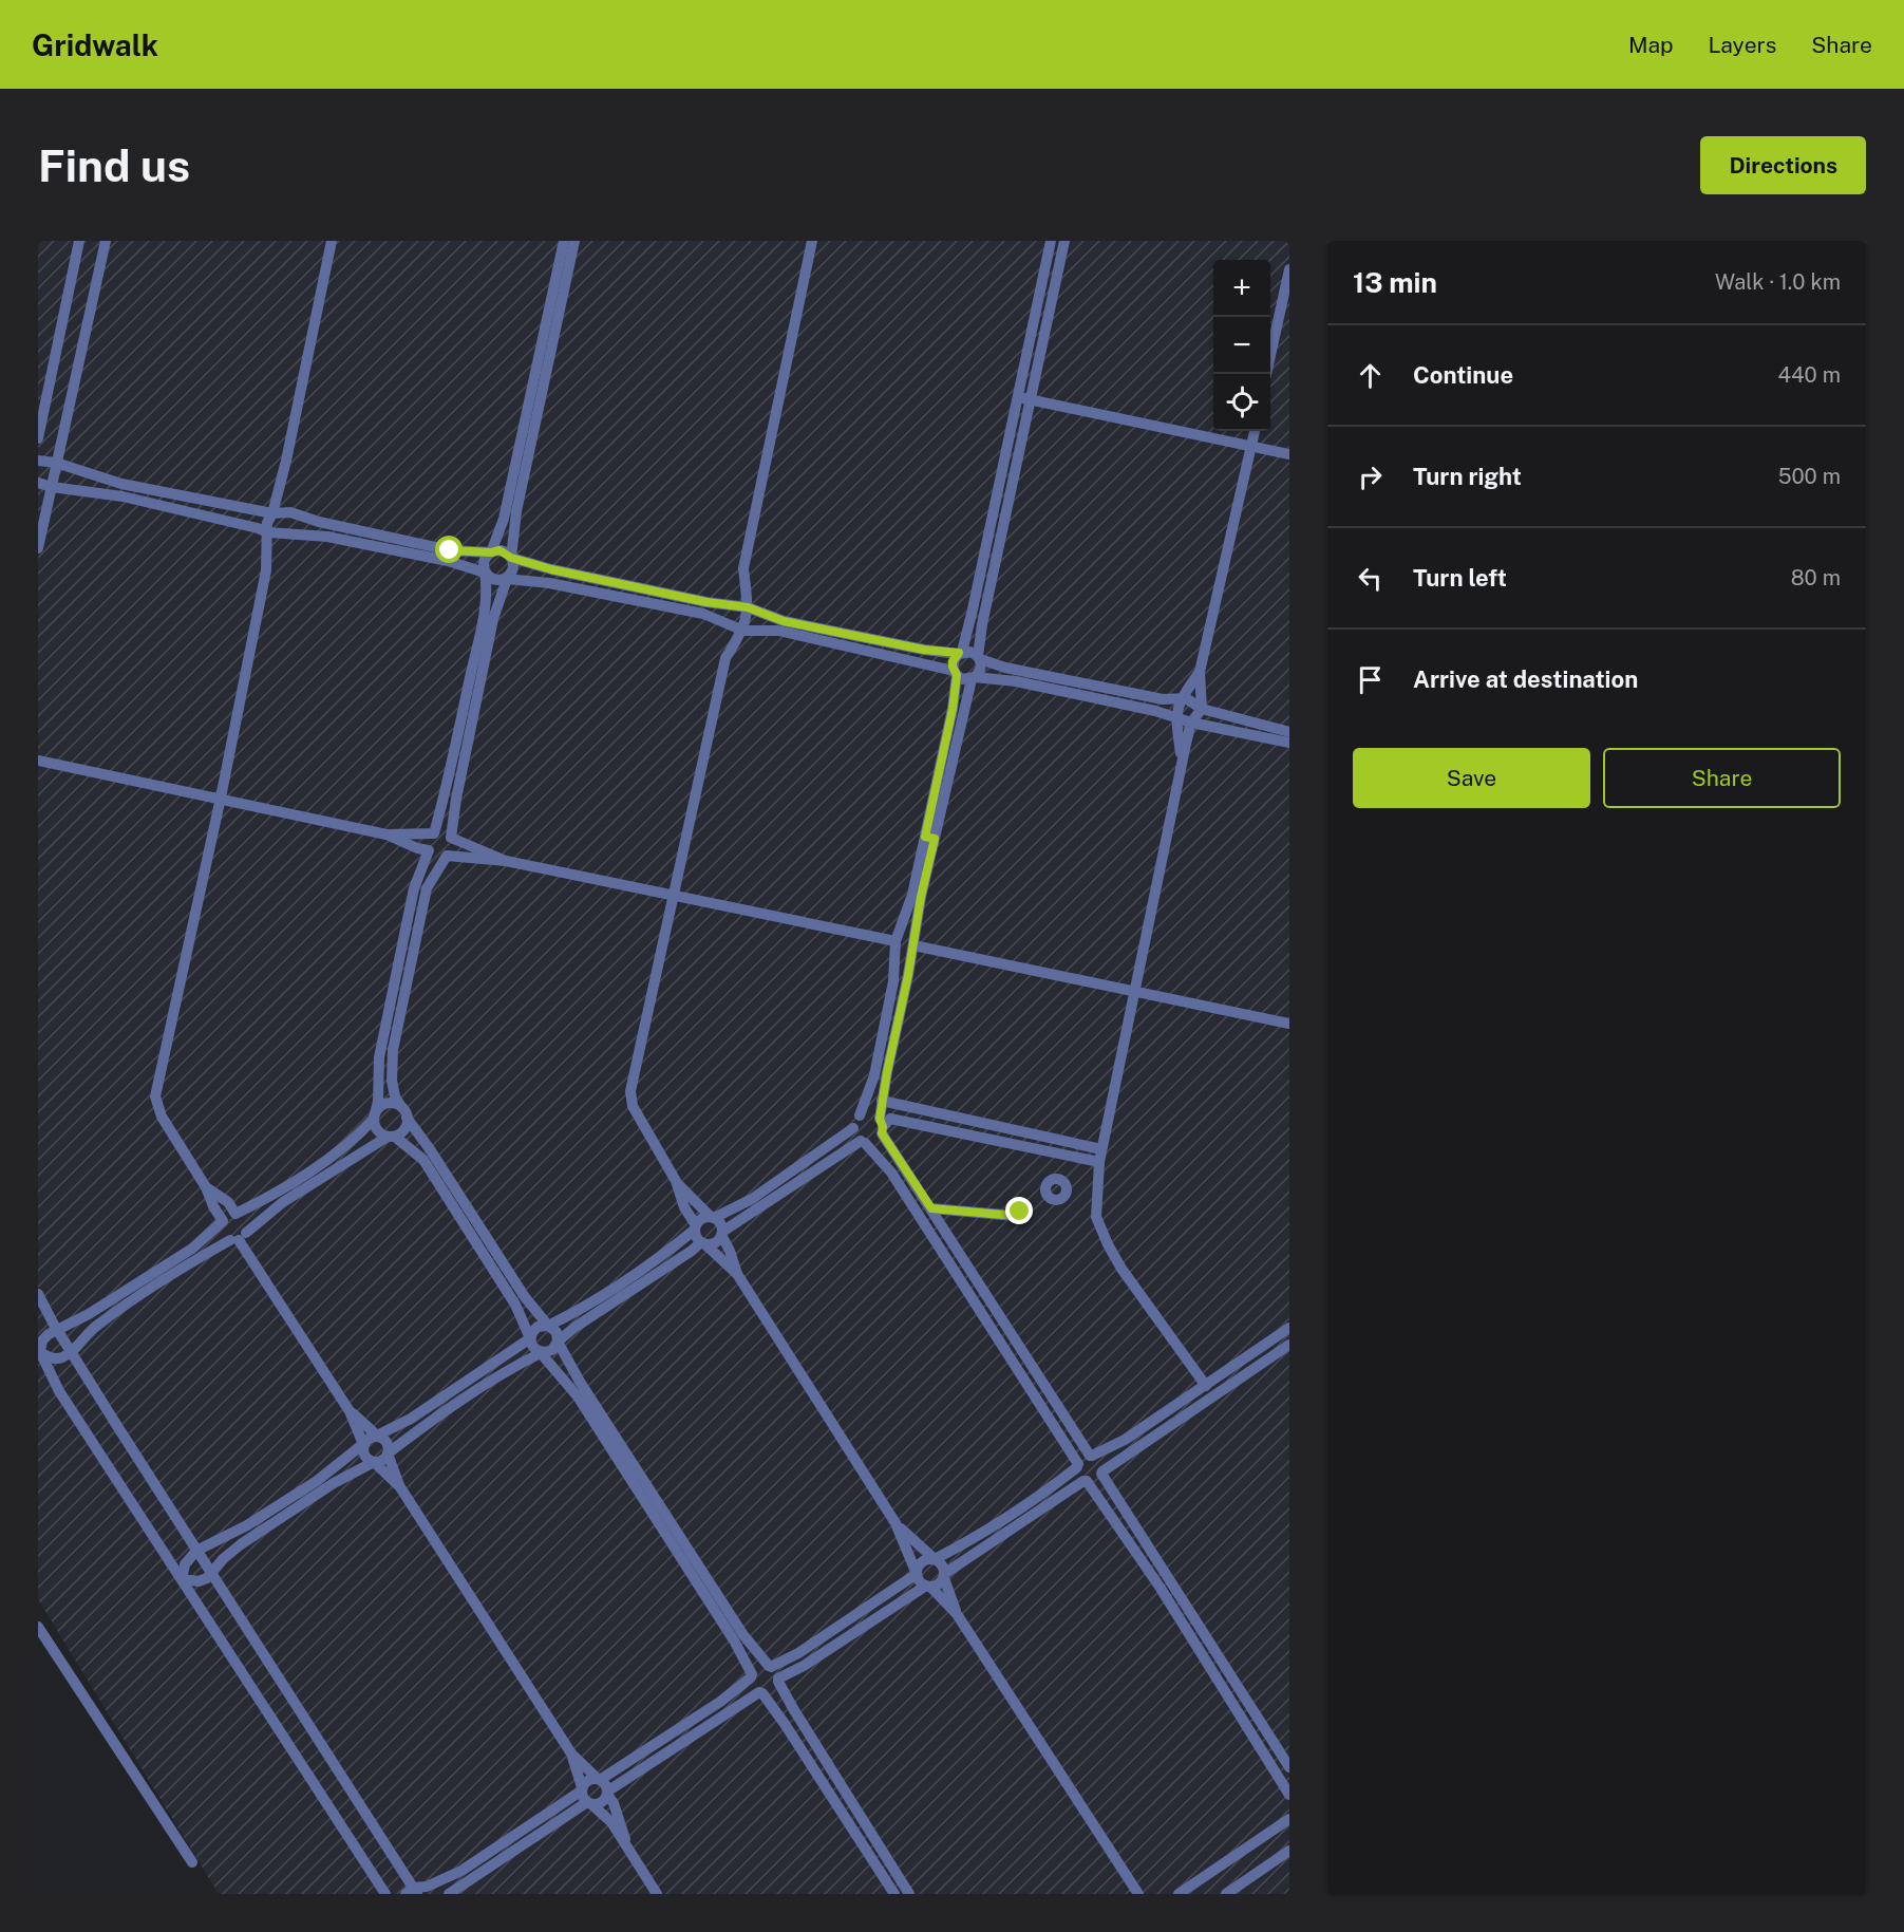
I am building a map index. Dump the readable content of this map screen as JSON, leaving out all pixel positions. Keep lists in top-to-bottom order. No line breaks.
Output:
{"page":{"header":"Gridwalk","nav":["Map","Layers","Share"],"buttons":["Directions",["Save","Share"]],"title":"Find us","heading":["13 min","Walk · 1.0 km"],"map_buttons":["+","−"],"list":[["Continue","440 m"],["Turn right","500 m"],["Turn left","80 m"],"Arrive at destination"]}}
